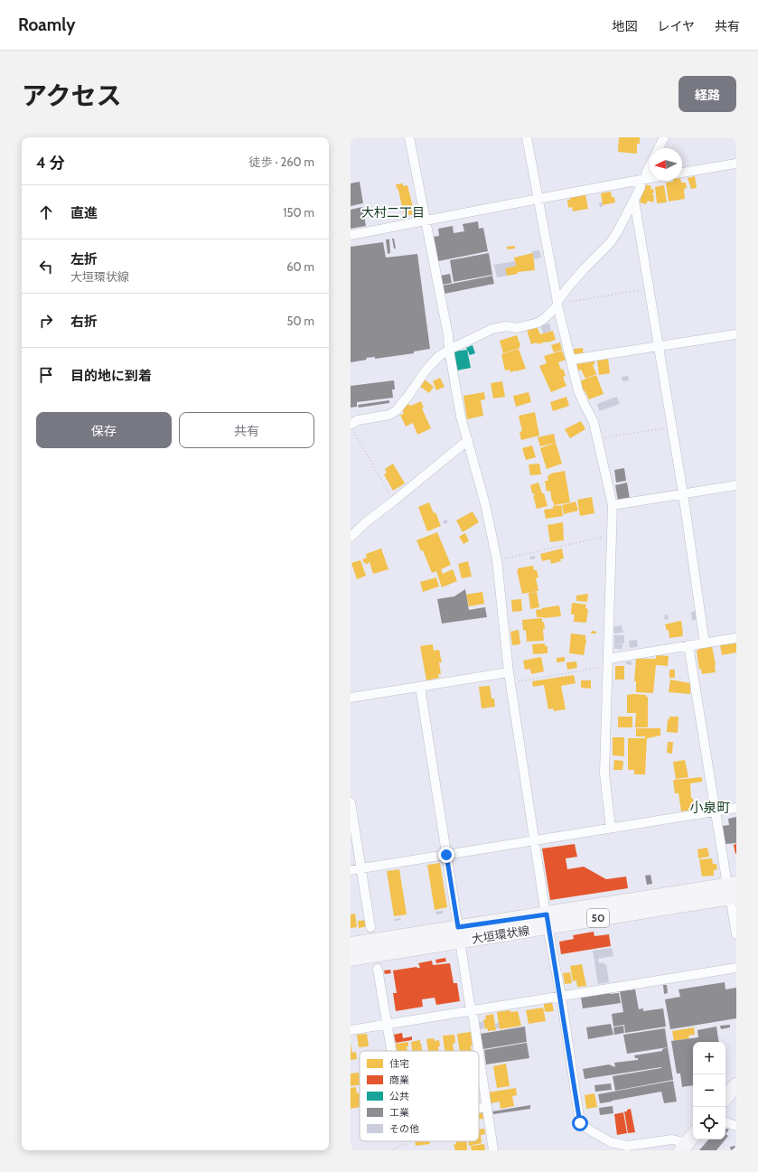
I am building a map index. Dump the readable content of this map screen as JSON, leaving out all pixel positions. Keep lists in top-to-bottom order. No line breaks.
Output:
{"streets":{"main road":["50","大垣環状線"]},"districts":["大村二丁目","小泉町"],"legend":["住宅","商業","公共","工業","その他"],"north":"left","page":{"header":"Roamly","nav":["地図","レイヤ","共有"],"title":"アクセス","buttons":["経路",["保存","共有"]],"heading":["4 分","徒歩 · 260 m"],"list":[["直進","150 m"],["左折","大垣環状線","60 m"],["右折","50 m"],"目的地に到着"],"map_buttons":["+","−"]}}
